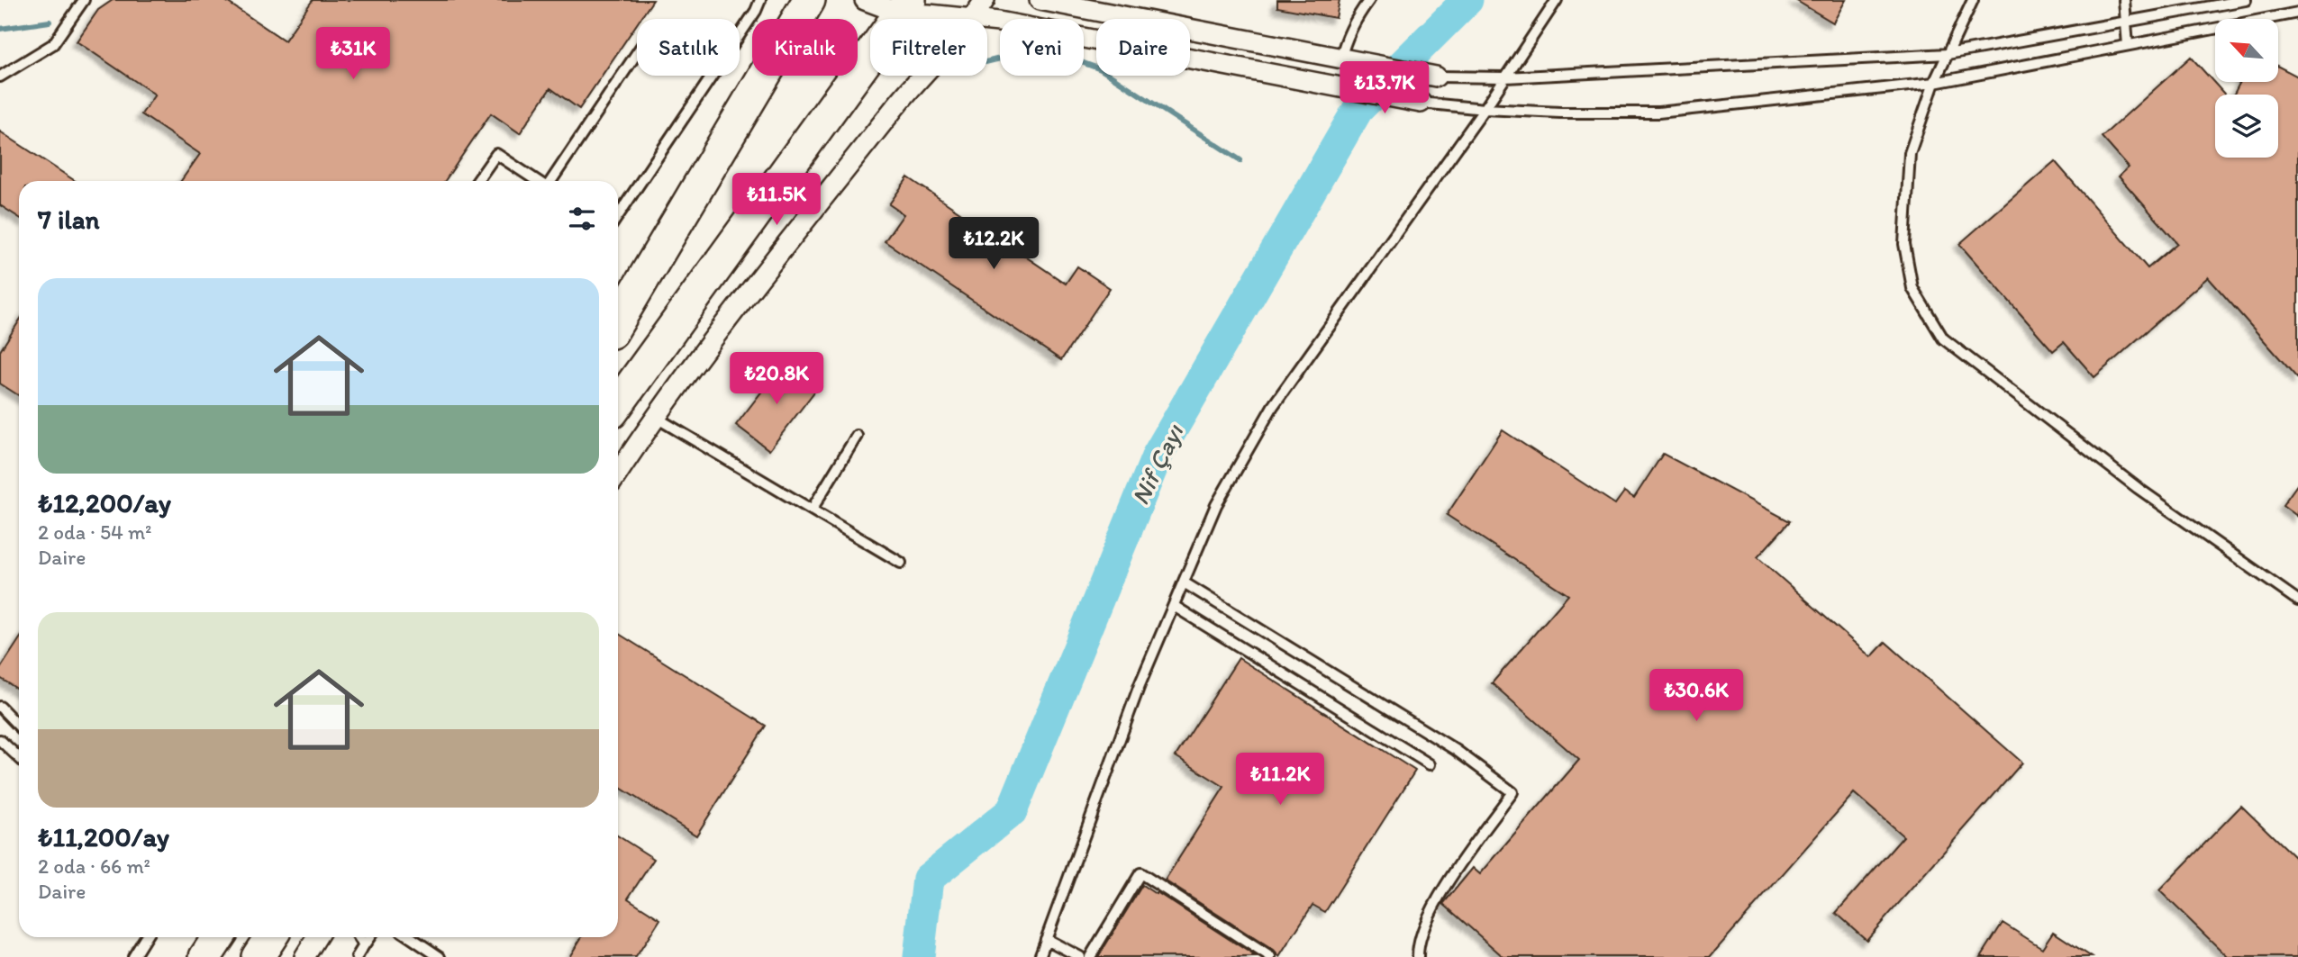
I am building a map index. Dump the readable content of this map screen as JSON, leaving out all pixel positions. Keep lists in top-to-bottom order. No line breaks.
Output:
{"water":["Nif Çayı"],"north":"top left","page":{"chip":["Satılık","Kiralık","Filtreler","Yeni","Daire"],"price":["₺31K","₺13.7K","₺11.5K","₺12.2K","₺20.8K","₺30.6K","₺11.2K"],"heading":"7 ilan","list":[{"name":"₺12,200/ay","note":"2 oda · 54 m² · Daire"},{"name":"₺11,200/ay","note":"2 oda · 66 m² · Daire"}]}}
